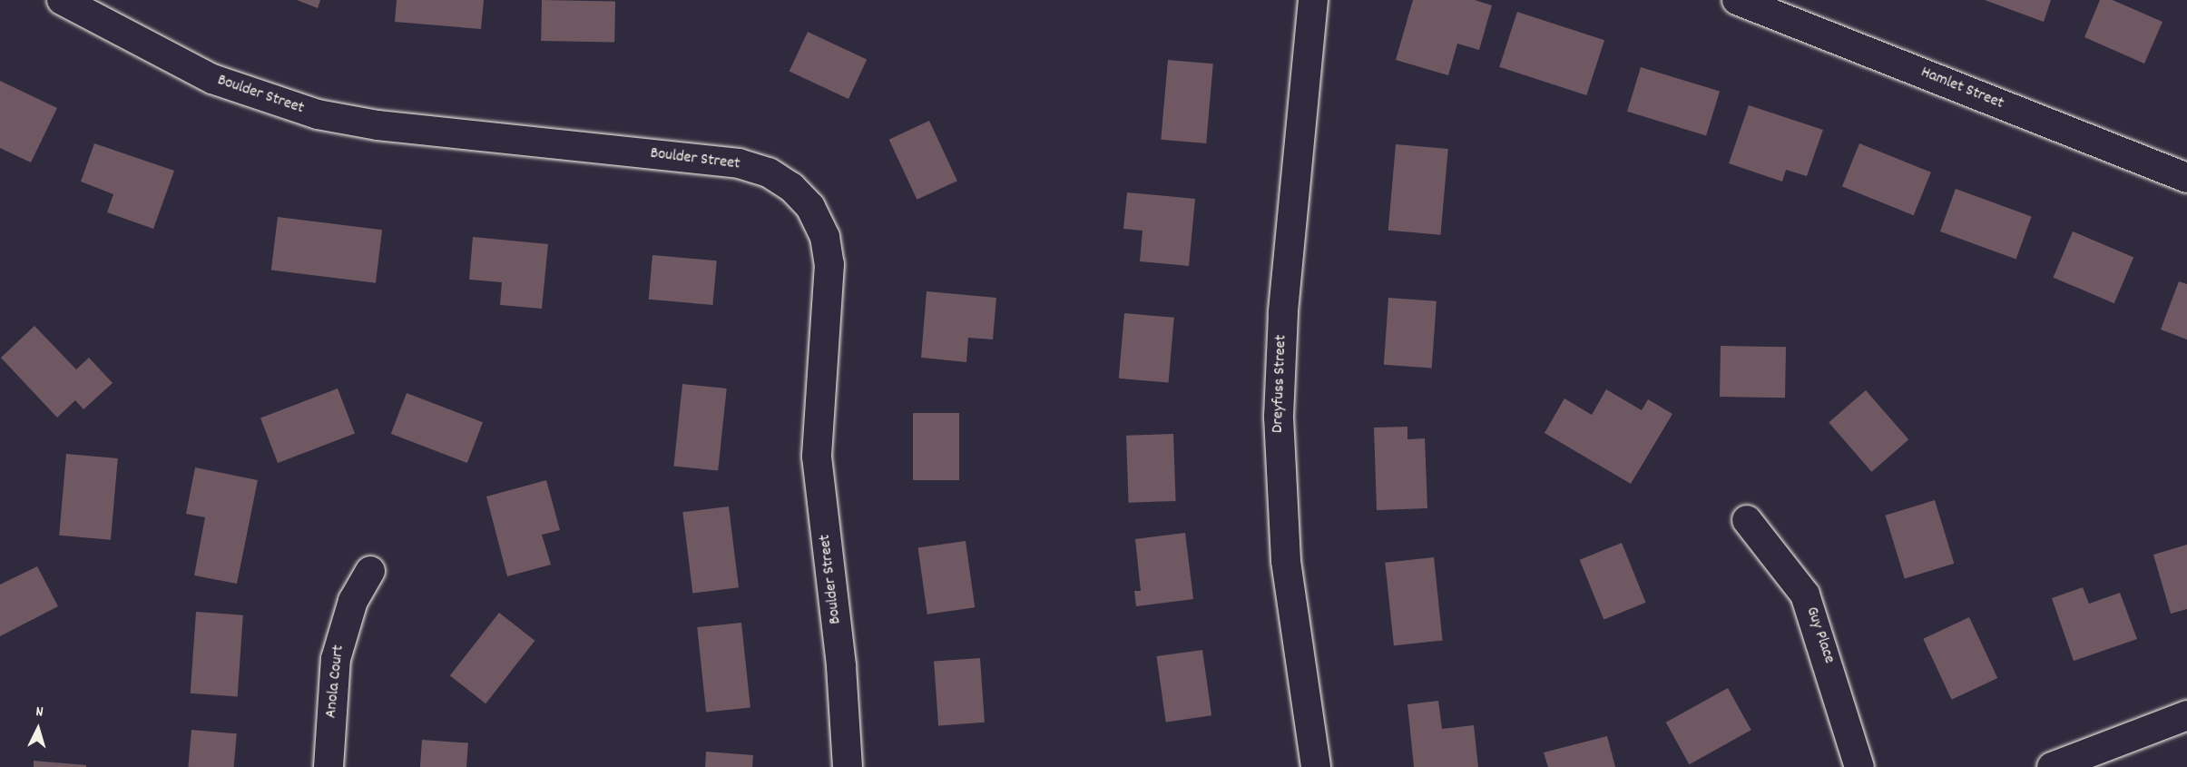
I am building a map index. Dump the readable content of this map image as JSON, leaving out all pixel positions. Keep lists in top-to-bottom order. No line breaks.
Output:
{"streets":{"street":["Hamlet Street","Boulder Street","Dreyfuss Street","Guy Place","Anola Court"]},"north":"top"}
